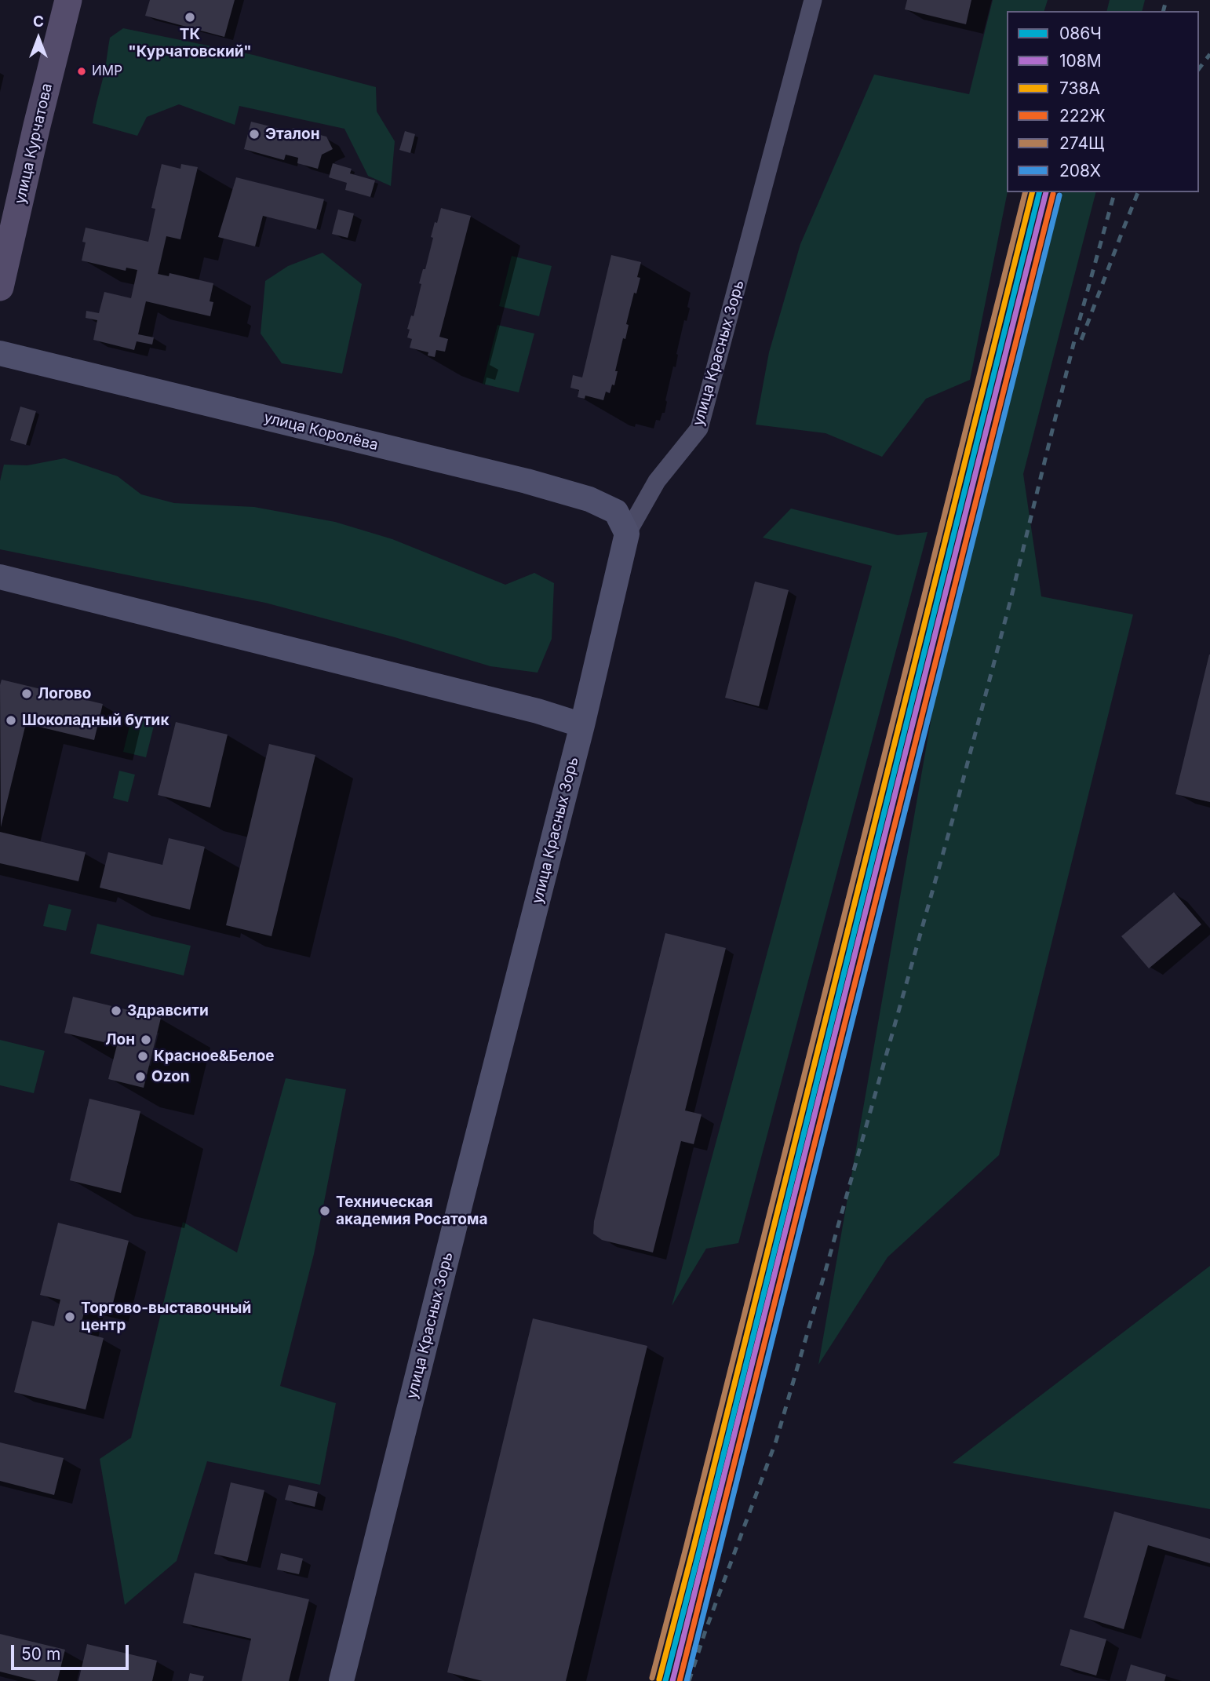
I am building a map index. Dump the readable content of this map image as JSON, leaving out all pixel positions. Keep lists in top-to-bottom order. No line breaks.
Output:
{"streets":{"main road":["улица Курчатова"],"street":["улица Красных Зорь","улица Королёва"]},"crossings":[["улица Красных Зорь","улица Королёва"]],"places":["ТК \"Курчатовский\"","ИМР","Эталон","Логово","Шоколадный бутик","Здравсити","Лон","Красное&Белое","Ozon","Техническая академия Росатома","Торгово-выставочный центр"],"lines":["transit line 086Ч","transit line 108М","transit line 738А","transit line 274Щ","transit line 222Ж","transit line 208Х"],"legend":["086Ч","108М","738А","222Ж","274Щ","208Х"],"scale_bar":"50 m","north":"top"}
